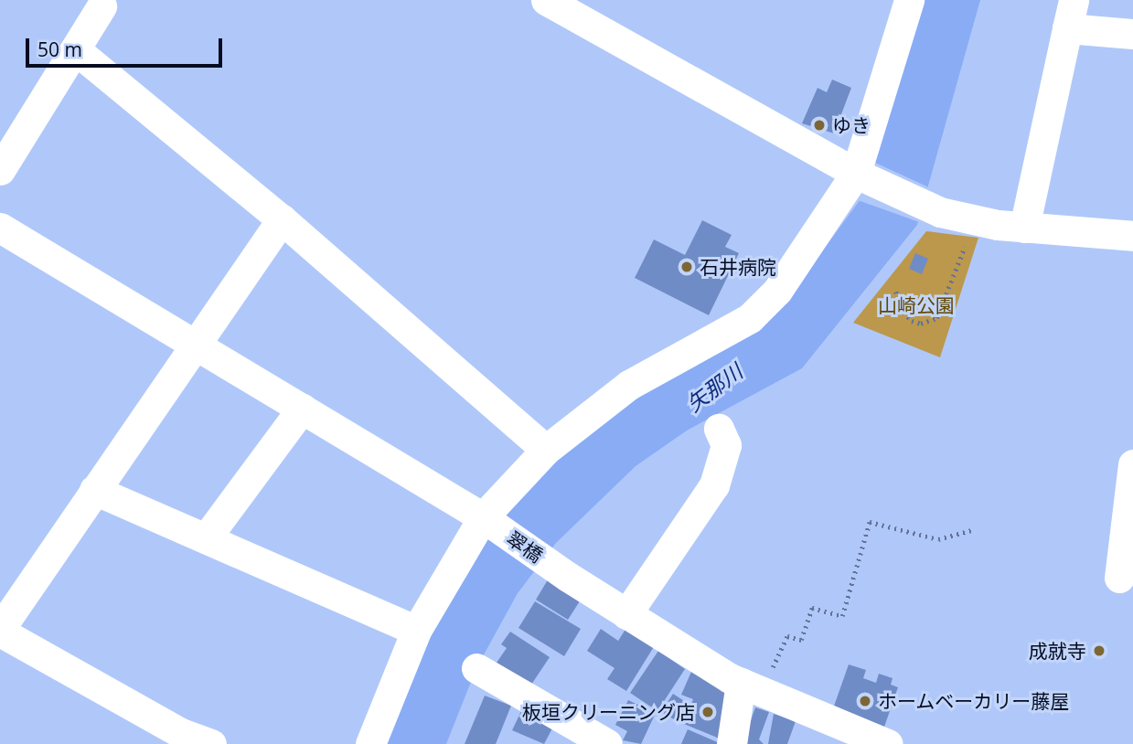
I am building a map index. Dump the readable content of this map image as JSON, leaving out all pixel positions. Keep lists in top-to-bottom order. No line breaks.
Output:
{"streets":{"street":["翠橋"]},"water":["矢那川"],"parks":["山崎公園"],"places":["ゆき","石井病院","成就寺","ホームベーカリー藤屋","板垣クリーニング店"],"scale_bar":"50 m"}
